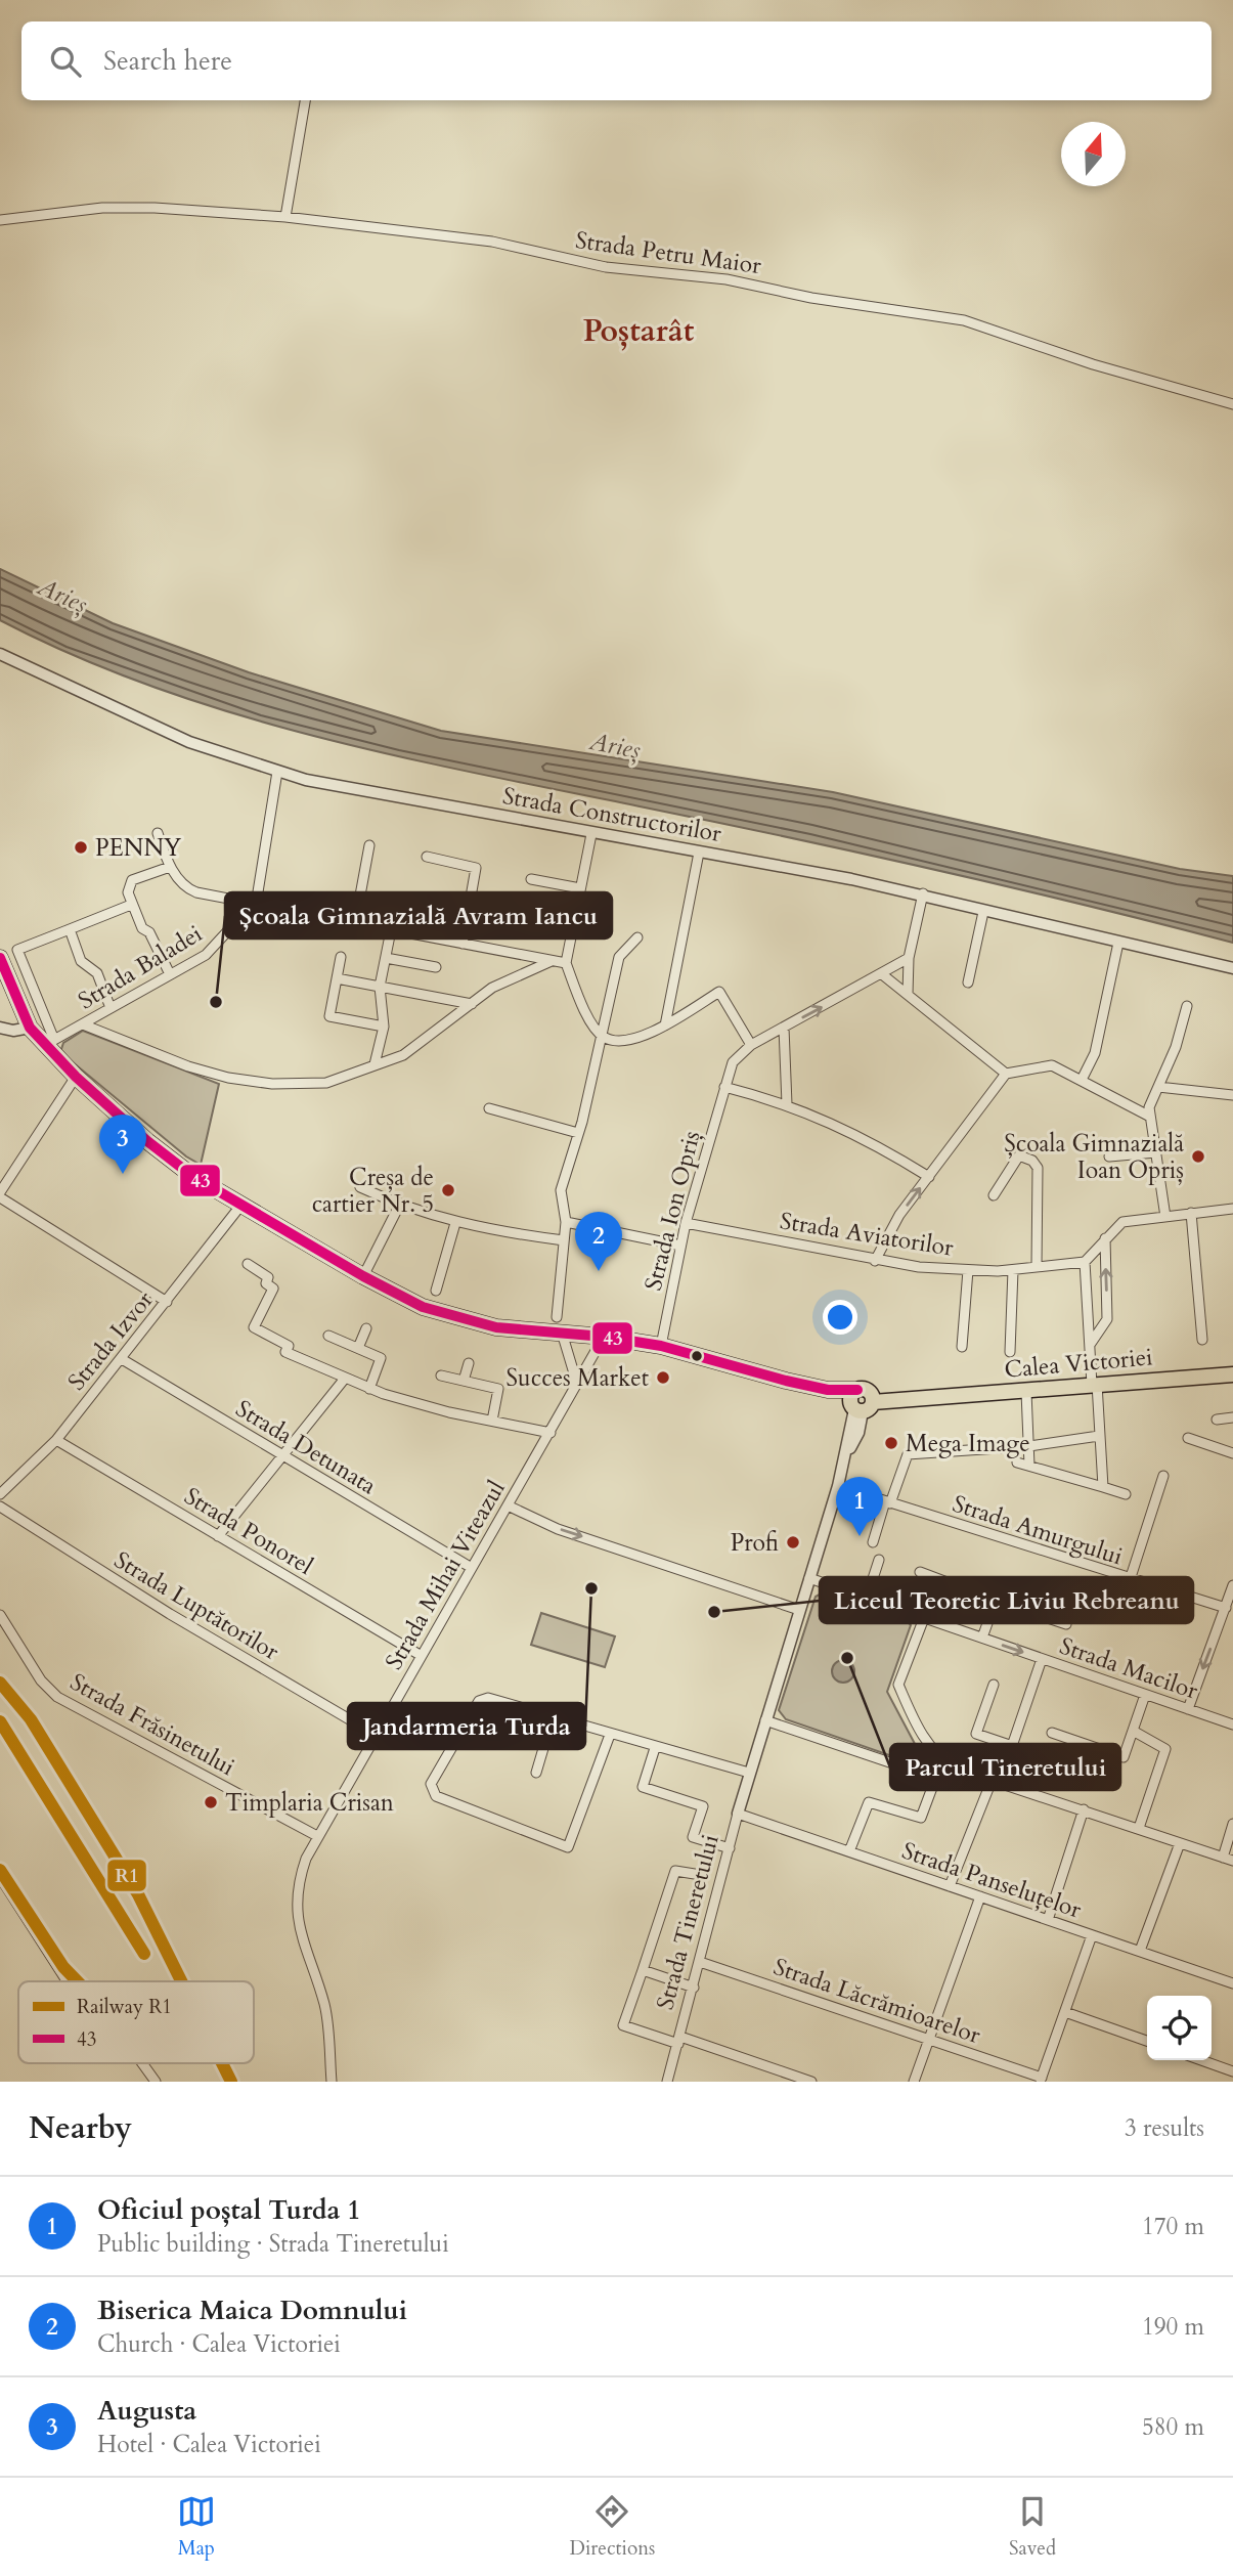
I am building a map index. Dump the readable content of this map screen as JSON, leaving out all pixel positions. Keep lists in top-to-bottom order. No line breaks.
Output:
{"streets":{"main road":["Calea Victoriei"],"street":["Strada Petru Maior","Strada Constructorilor","Strada Baladei","Strada Ion Opriș","Strada Aviatorilor","Strada Izvor","Strada Detunata","Strada Amurgului","Strada Ponorel","Strada Mihai Viteazul","Strada Luptătorilor","Strada Macilor","Strada Frăsinetului","Strada Panseluțelor","Strada Tineretului","Strada Lăcrămioarelor"]},"crossings":[["Strada Baladei","Calea Victoriei"],["Strada Ion Opriș","Strada Aviatorilor"],["Strada Ion Opriș","Calea Victoriei"],["Strada Izvor","Calea Victoriei"],["Strada Izvor","Strada Detunata"],["Strada Izvor","Strada Ponorel"],["Calea Victoriei","Strada Mihai Viteazul"],["Calea Victoriei","Strada Tineretului"],["Strada Detunata","Strada Mihai Viteazul"],["Strada Amurgului","Strada Tineretului"],["Strada Ponorel","Strada Mihai Viteazul"],["Strada Mihai Viteazul","Strada Luptătorilor"],["Strada Mihai Viteazul","Strada Frăsinetului"],["Strada Macilor","Strada Tineretului"],["Strada Panseluțelor","Strada Tineretului"],["Strada Tineretului","Strada Lăcrămioarelor"]],"districts":["Poștarât"],"water":["Arieș"],"places":["PENNY","Școala Gimnazială Avram Iancu","Școala Gimnazială Ioan Opriș","Creșa de cartier Nr. 5","Succes Market","Mega Image","Profi","Jandarmeria Turda","Liceul Teoretic Liviu Rebreanu","Parcul Tineretului","Timplaria Crisan"],"lines":["transit line 43","rail line R1"],"legend":["Railway R1","43"],"north":"top","page":{"search":"Search here","pins":["3","2","1"],"heading":["Nearby","3 results"],"list":[{"mark":"1","name":"Oficiul poștal Turda 1","note":"Public building · Strada Tineretului","value":"170 m"},{"mark":"2","name":"Biserica Maica Domnului","note":"Church · Calea Victoriei","value":"190 m"},{"mark":"3","name":"Augusta","note":"Hotel · Calea Victoriei","value":"580 m"}],"nav":["Map","Directions","Saved"]}}
